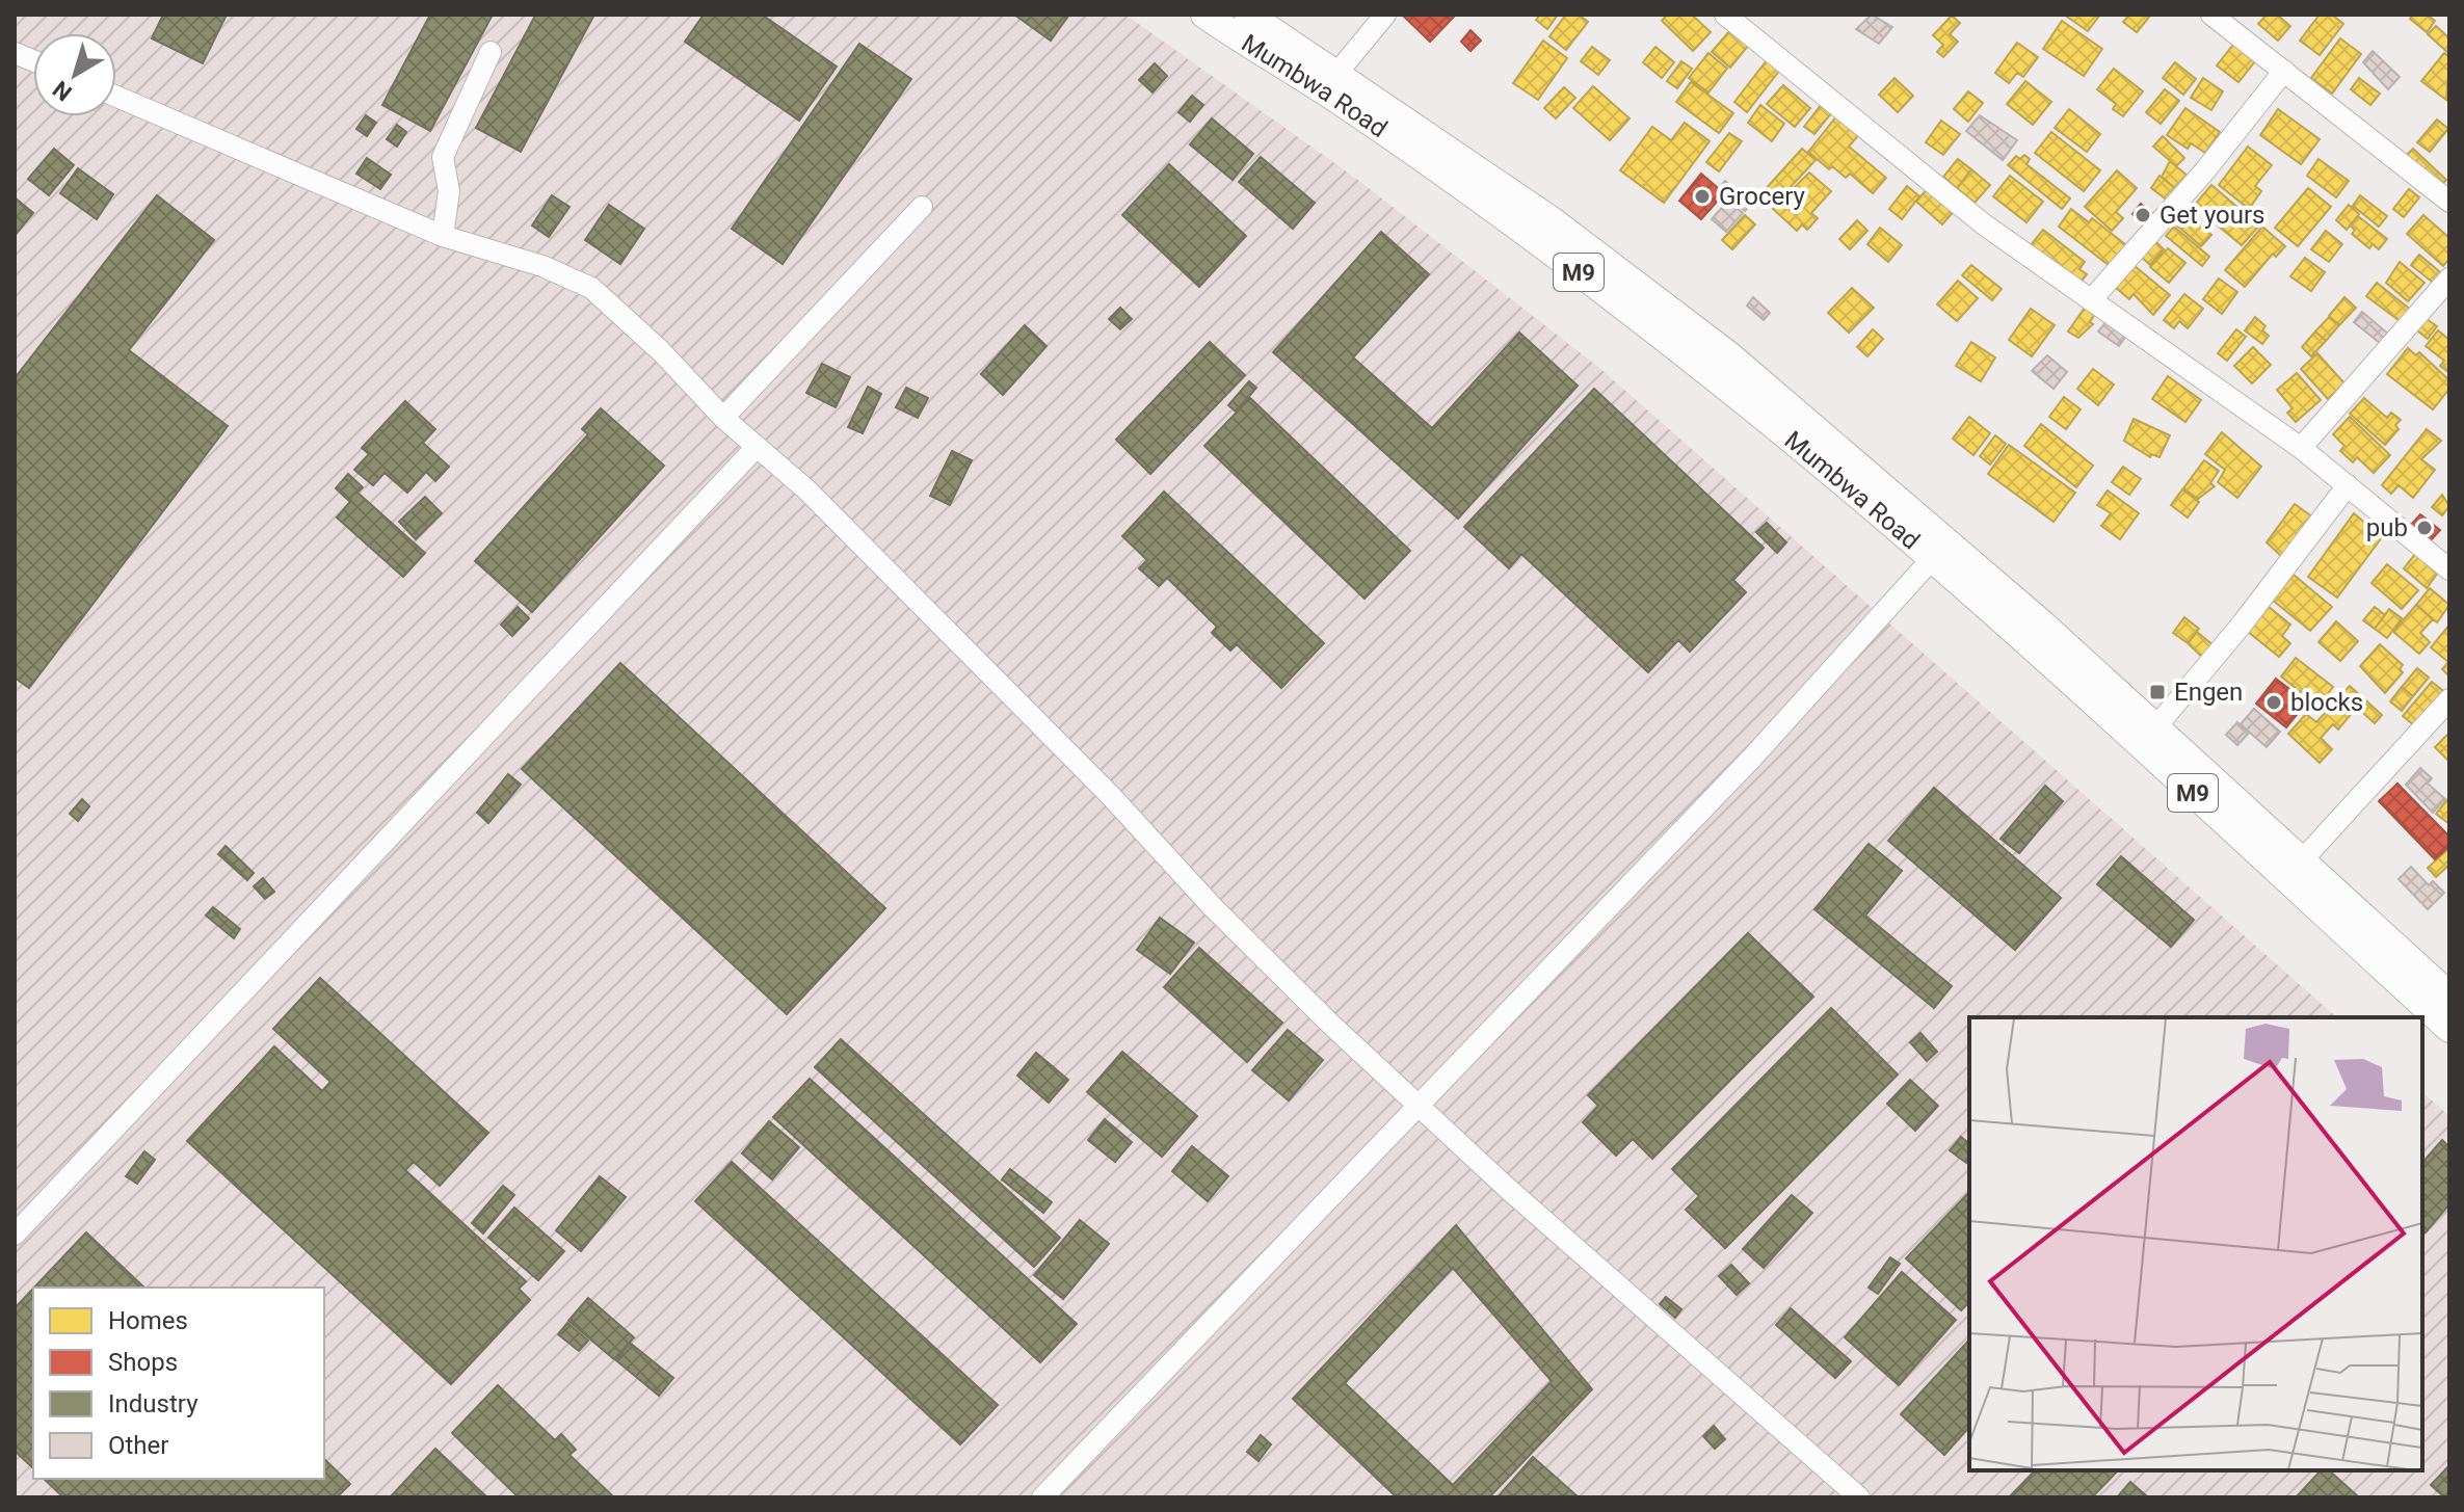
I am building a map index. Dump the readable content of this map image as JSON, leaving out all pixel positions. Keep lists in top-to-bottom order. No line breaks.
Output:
{"streets":{"main road":["Mumbwa Road","M9"]},"places":{"other":["Grocery","Get yours","pub","blocks"],"transit":["Engen"]},"legend":["Homes","Shops","Industry","Other"],"north":"bottom left"}
